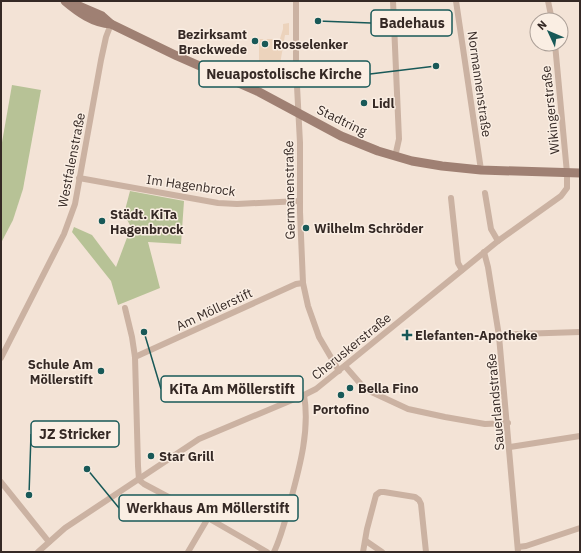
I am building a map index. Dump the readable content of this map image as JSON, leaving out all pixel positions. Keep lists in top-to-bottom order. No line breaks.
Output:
{"streets":{"street":["Normannenstraße","Wikingerstraße","Stadtring","Westfalenstraße","Im Hagenbrock","Germanenstraße","Am Möllerstift","Cheruskerstraße","Sauerlandstraße"]},"crossings":[["Normannenstraße","Stadtring"],["Wikingerstraße","Stadtring"],["Wikingerstraße","Cheruskerstraße"],["Stadtring","Westfalenstraße"],["Stadtring","Germanenstraße"],["Stadtring","Cheruskerstraße"],["Westfalenstraße","Im Hagenbrock"],["Im Hagenbrock","Germanenstraße"],["Germanenstraße","Am Möllerstift"],["Germanenstraße","Cheruskerstraße"],["Cheruskerstraße","Sauerlandstraße"]],"places":{"other":["Badehaus","Bezirksamt Brackwede","Rosselenker","Neuapostolische Kirche","Lidl","Städt. KiTa Hagenbrock","Wilhelm Schröder","KiTa Am Möllerstift","Schule Am Möllerstift","Bella Fino","Portofino","Star Grill","Werkhaus Am Möllerstift","JZ Stricker"],"health":["Elefanten-Apotheke"]},"north":"top left"}
